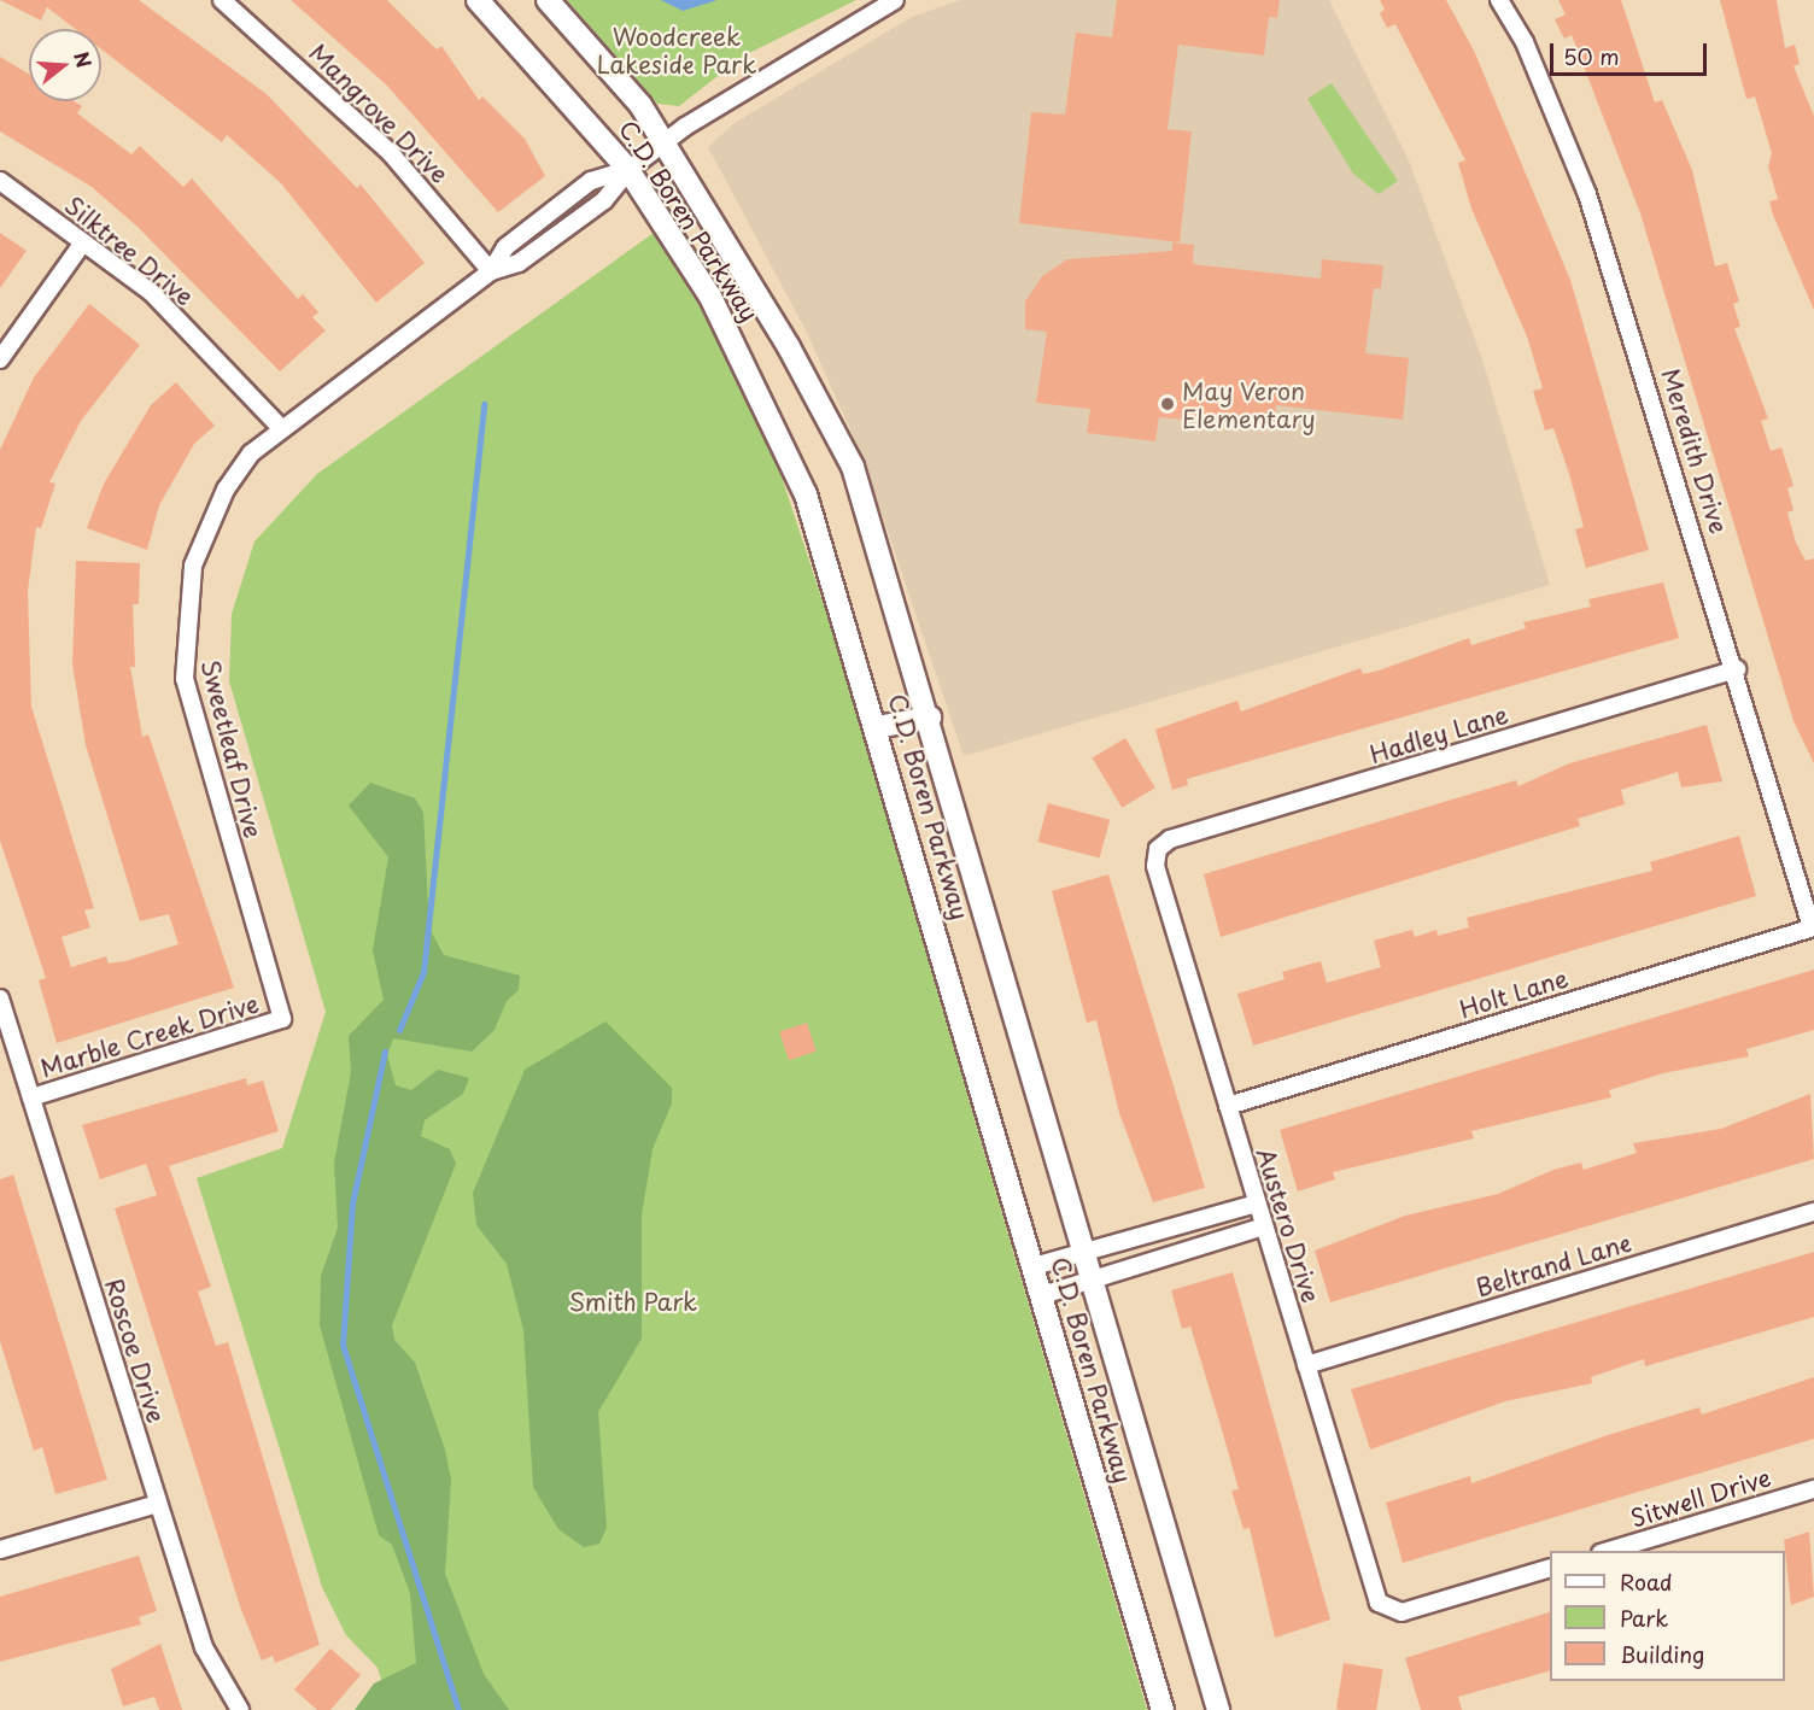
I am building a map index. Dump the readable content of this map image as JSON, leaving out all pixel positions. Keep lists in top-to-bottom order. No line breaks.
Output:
{"streets":{"street":["Mangrove Drive","C.D. Boren Parkway","Silktree Drive","Meredith Drive","Hadley Lane","Sweetleaf Drive","Holt Lane","Marble Creek Drive","Austero Drive","Beltrand Lane","Roscoe Drive","Sitwell Drive"]},"crossings":[["Mangrove Drive","Sweetleaf Drive"],["C.D. Boren Parkway","Sweetleaf Drive"],["Silktree Drive","Sweetleaf Drive"],["Meredith Drive","Hadley Lane"],["Meredith Drive","Holt Lane"],["Hadley Lane","Austero Drive"],["Sweetleaf Drive","Marble Creek Drive"],["Holt Lane","Austero Drive"],["Marble Creek Drive","Roscoe Drive"],["Austero Drive","Beltrand Lane"]],"parks":["Woodcreek Lakeside Park","Smith Park"],"places":["May Veron Elementary"],"legend":["Road","Park","Building"],"scale_bar":"50 m","north":"right"}
